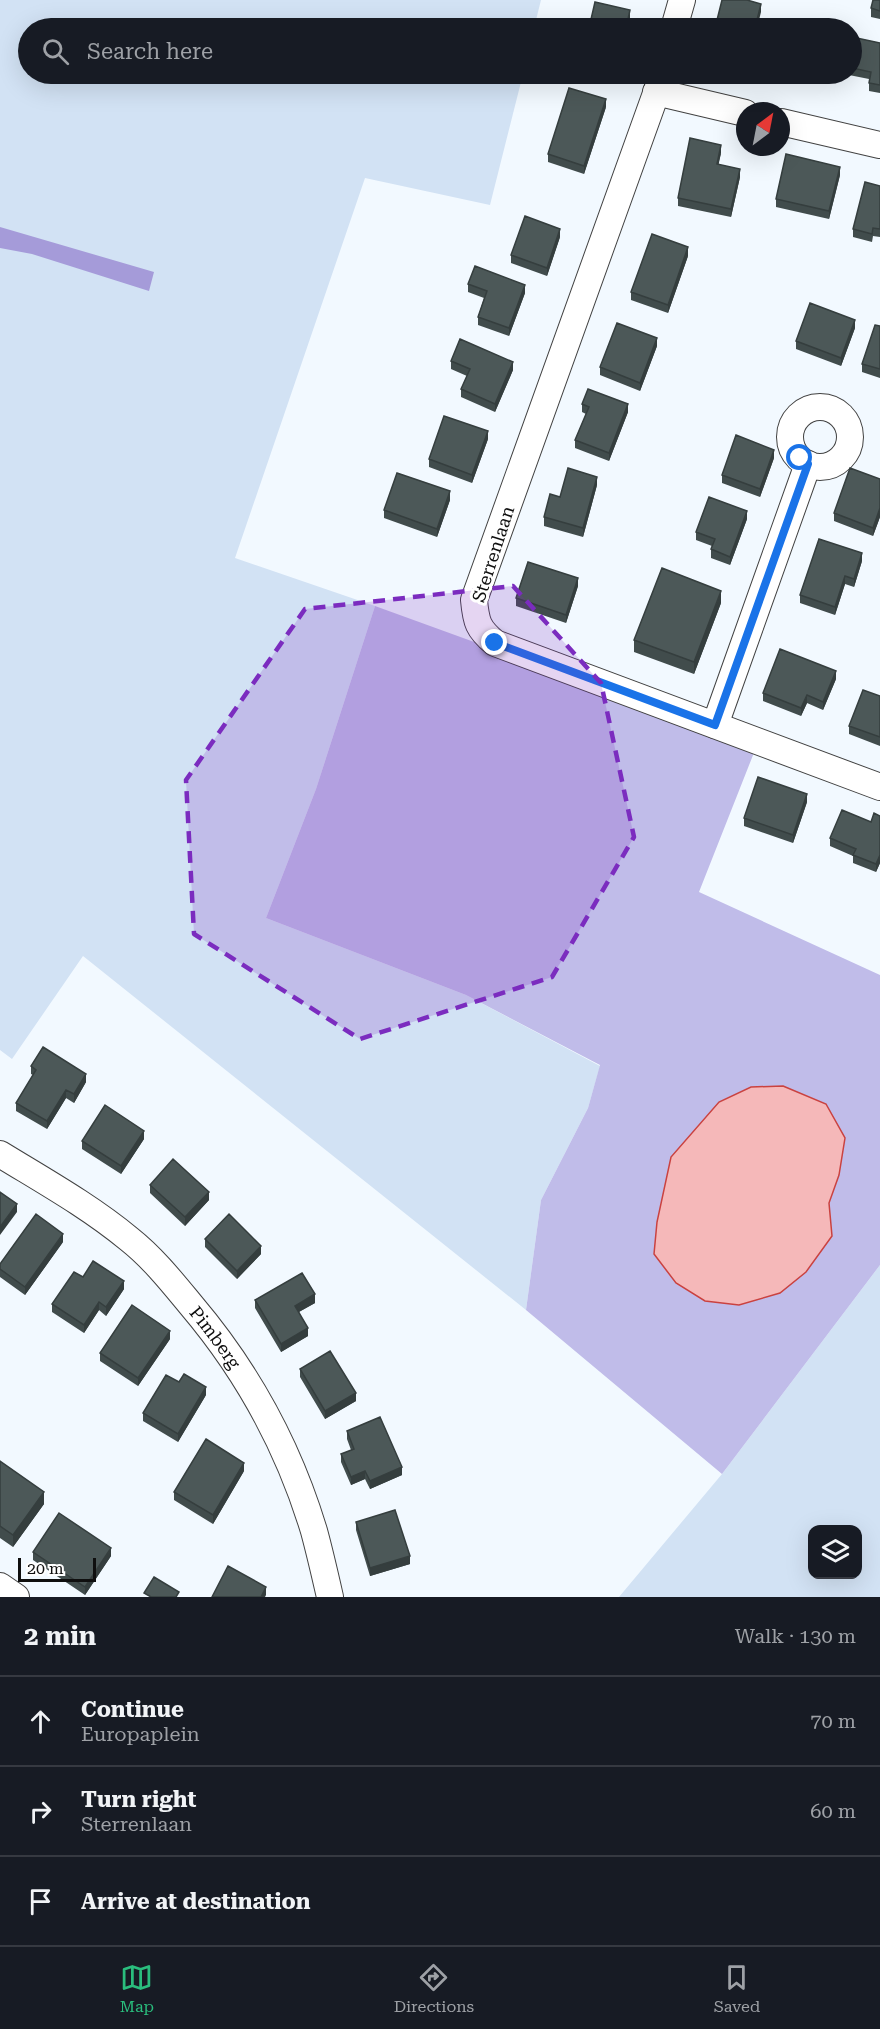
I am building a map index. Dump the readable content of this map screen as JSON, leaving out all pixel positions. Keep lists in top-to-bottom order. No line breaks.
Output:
{"streets":{"street":["Sterrenlaan","Pimberg"]},"scale_bar":"20 m","north":"top right","page":{"search":"Search here","scale":"20 m","heading":["2 min","Walk · 130 m"],"list":[["Continue","Europaplein","70 m"],["Turn right","Sterrenlaan","60 m"],"Arrive at destination"],"nav":["Map","Directions","Saved"]}}
